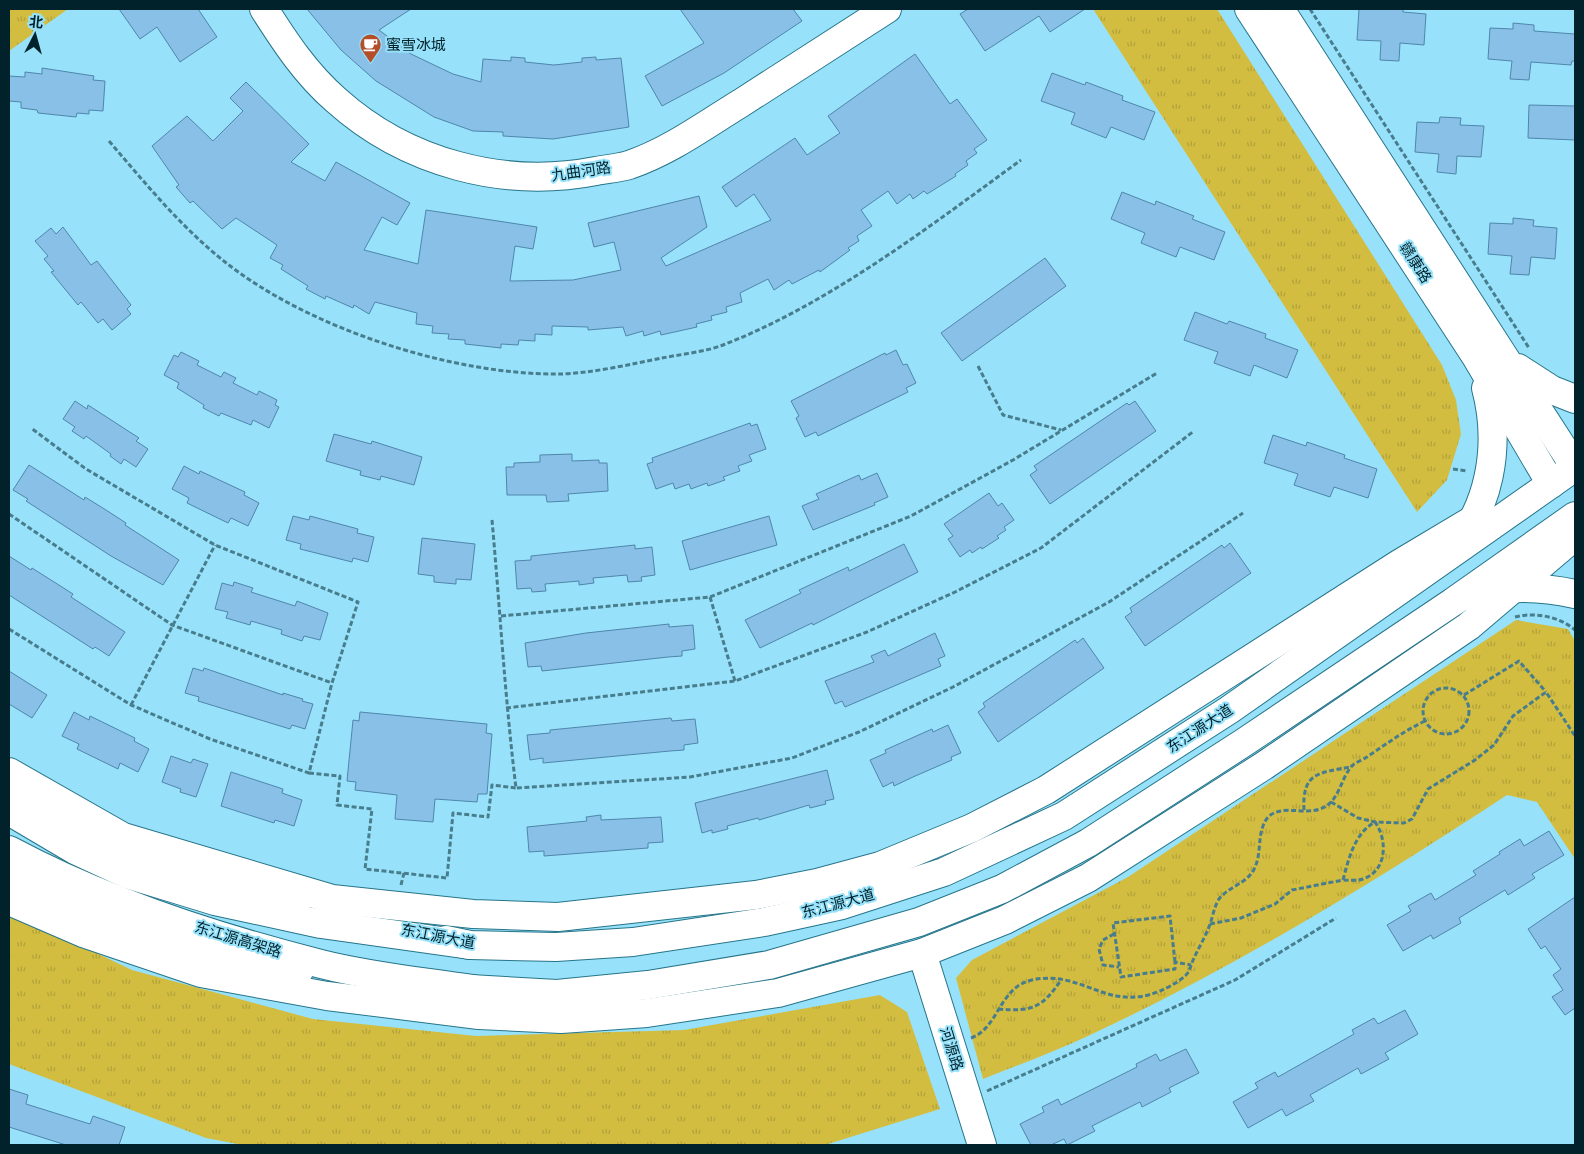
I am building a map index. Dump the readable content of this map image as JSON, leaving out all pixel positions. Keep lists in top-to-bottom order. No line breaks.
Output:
{"streets":{"main road":["九曲河路","赣康路","东江源大道","东江源高架路","河源路"]},"crossings":[["赣康路","东江源大道"],["东江源大道","东江源高架路"]],"places":{"cafe":["蜜雪冰城"]},"north":"top"}
